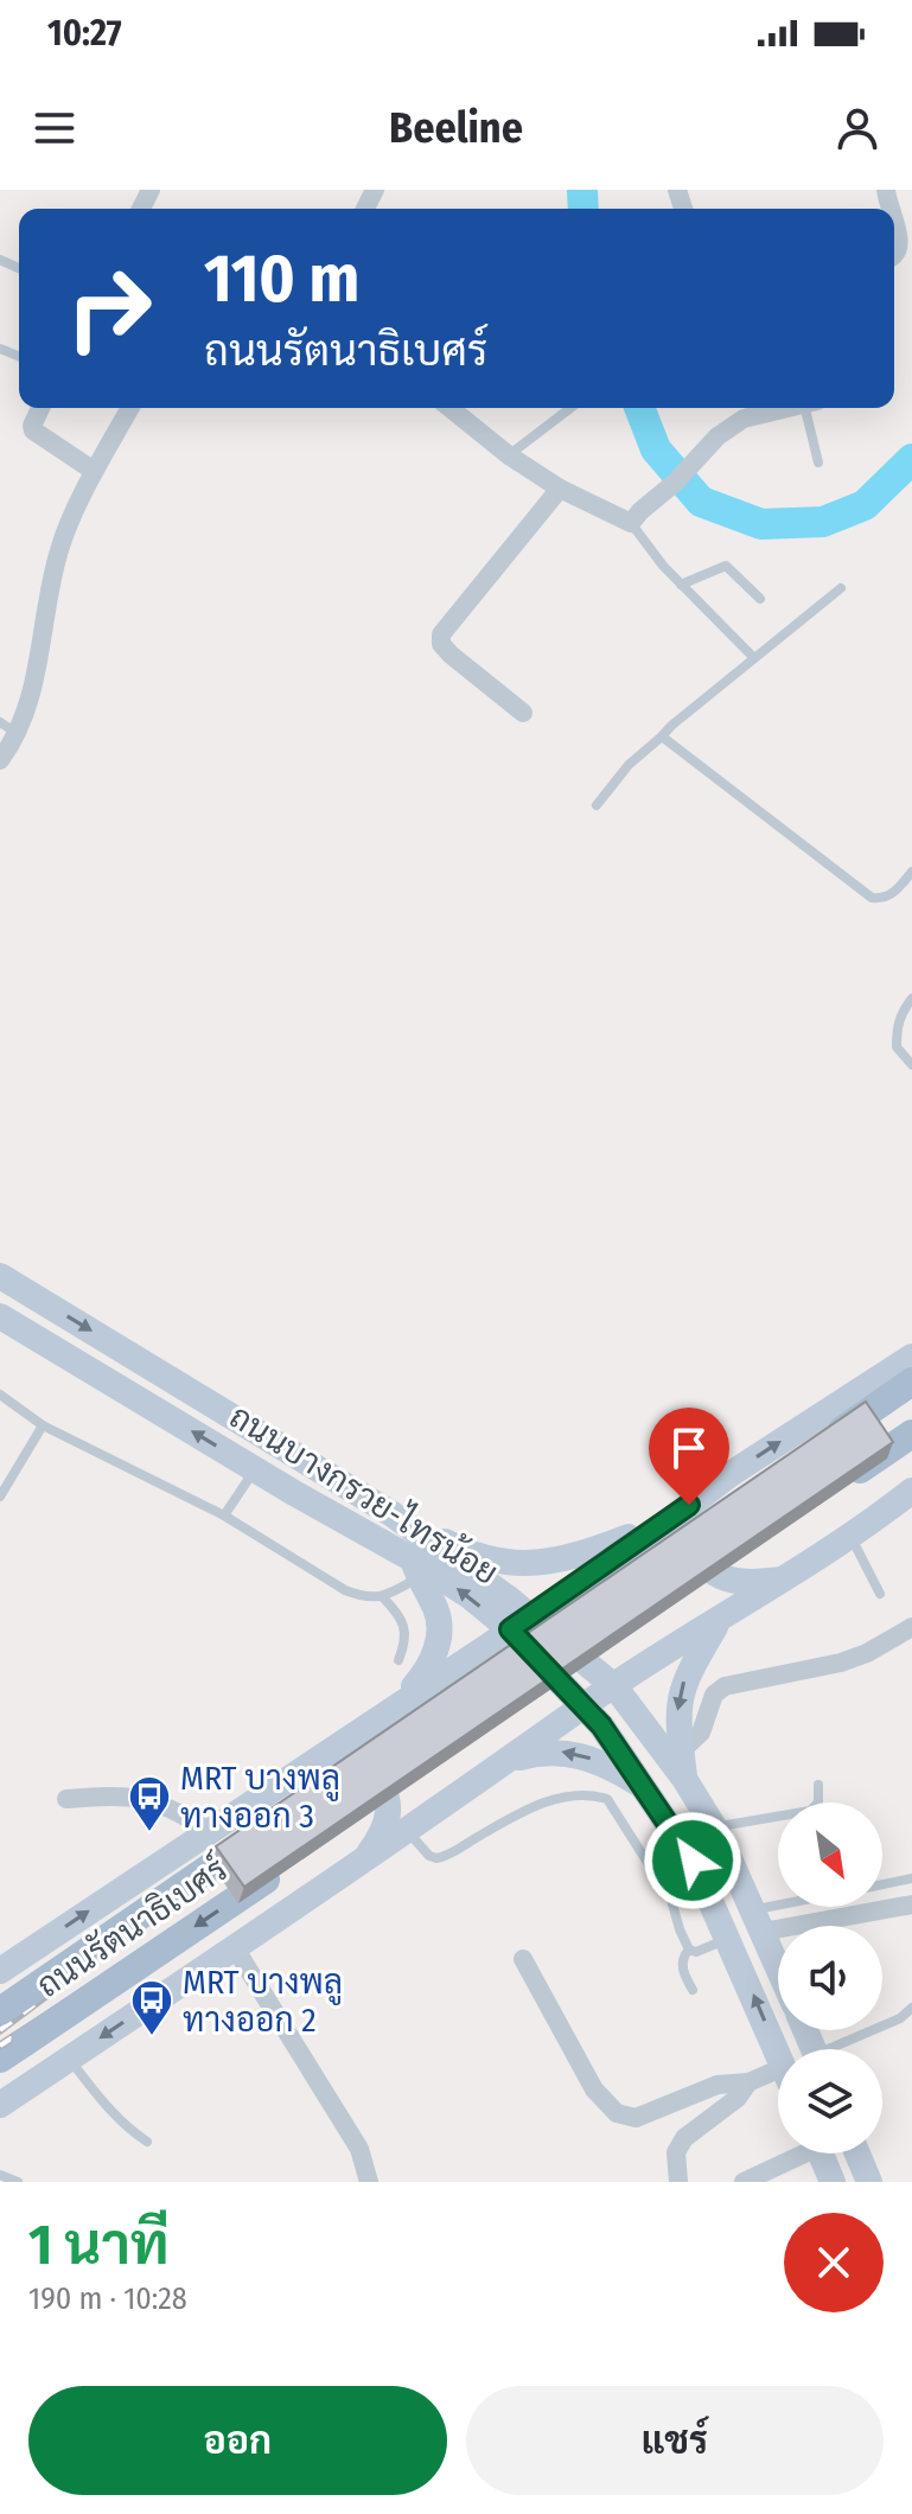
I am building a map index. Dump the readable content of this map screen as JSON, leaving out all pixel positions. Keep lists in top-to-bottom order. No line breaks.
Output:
{"streets":{"main road":["ถนนบางกรวย-ไทรน้อย","ถนนรัตนาธิเบศร์"]},"crossings":[["ถนนบางกรวย-ไทรน้อย","ถนนรัตนาธิเบศร์"]],"places":{"bus stop":["MRT บางพลู ทางออก 3","MRT บางพลู ทางออก 2"]},"north":"bottom right","page":{"status":"10:27","header":"Beeline","turn":["110 m","ถนนรัตนาธิเบศร์"],"heading":["1 นาที","190 m · 10:28"],"buttons":["ออก","แชร์"]}}
